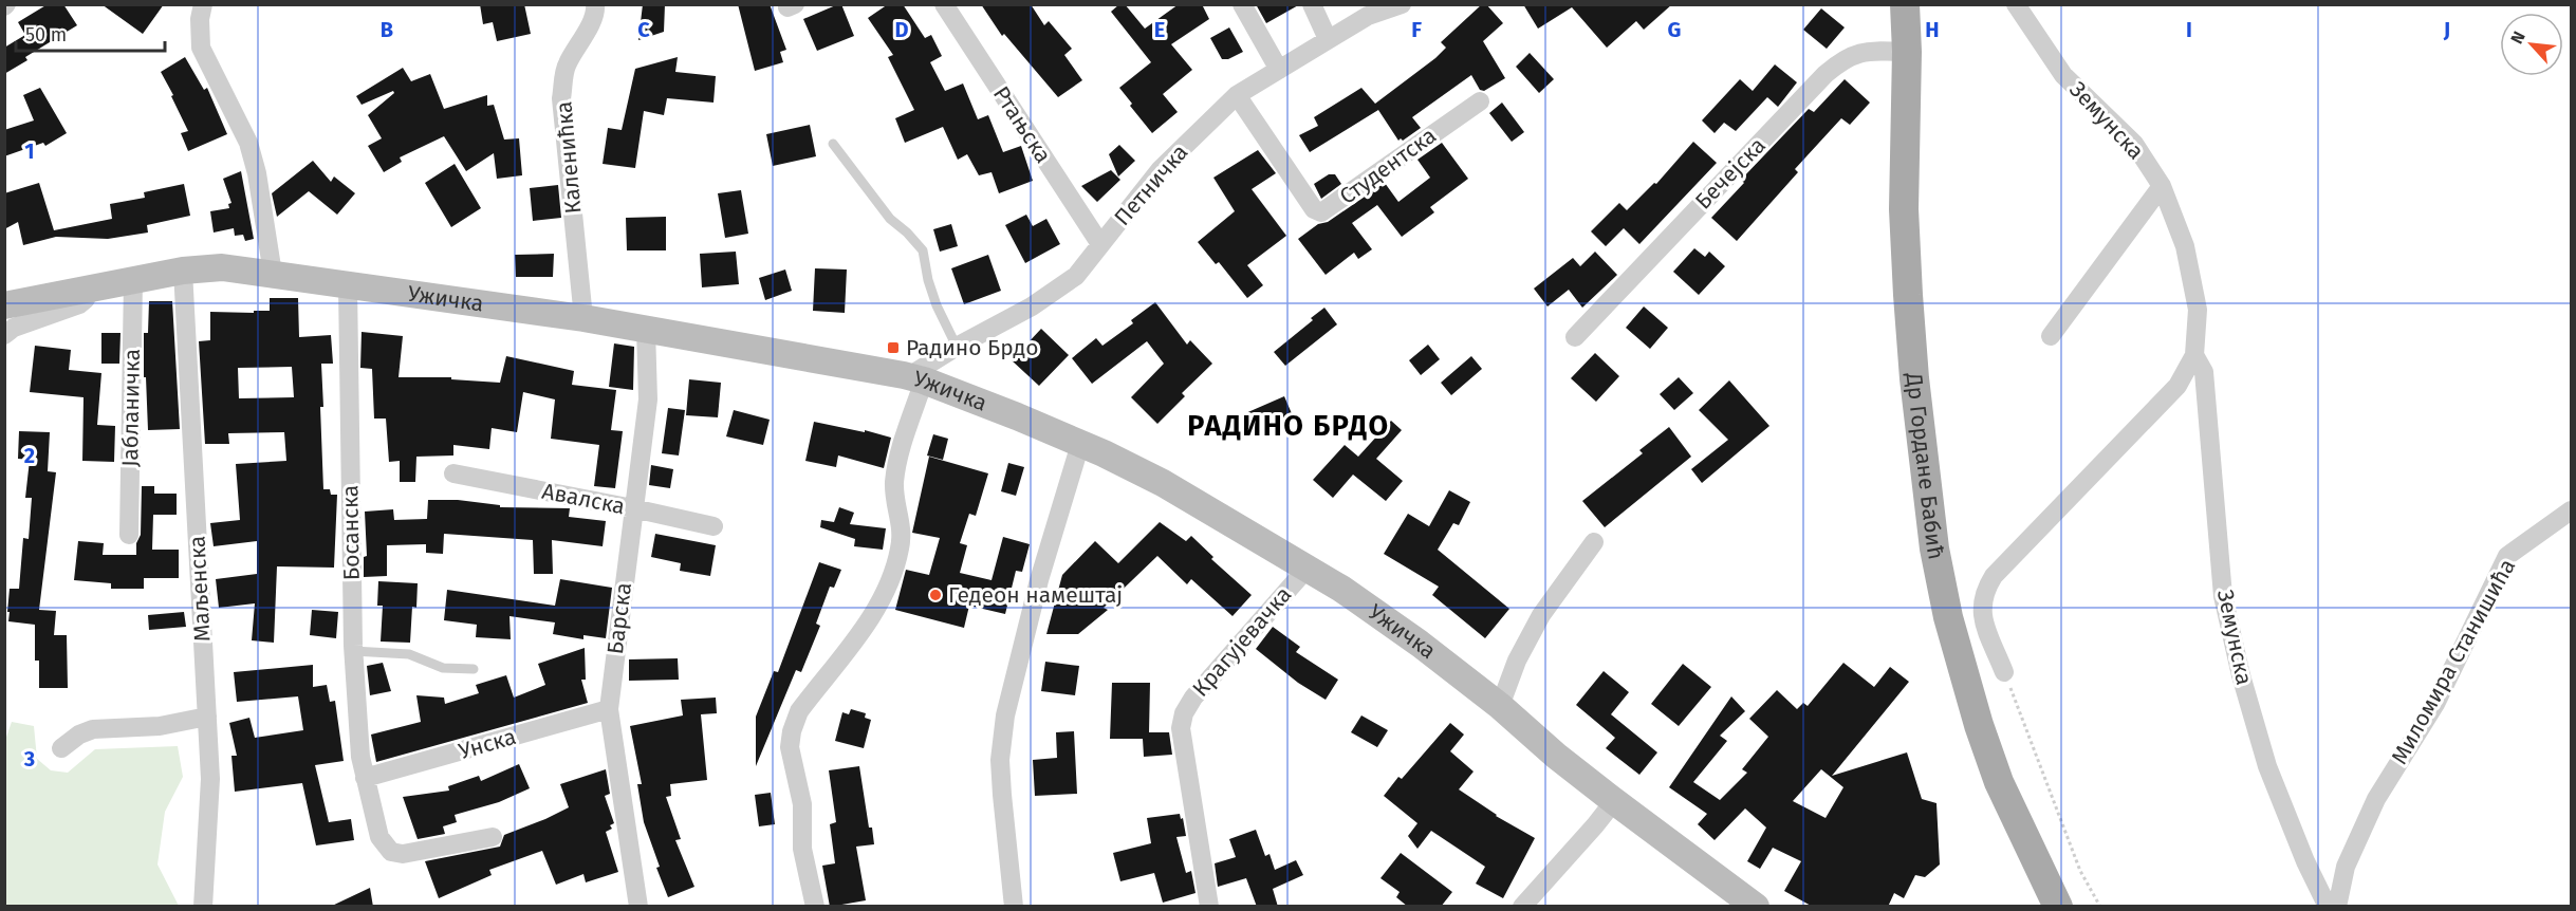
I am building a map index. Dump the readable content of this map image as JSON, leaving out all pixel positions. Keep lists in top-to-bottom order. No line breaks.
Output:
{"streets":{"main road":["Ужичка","Др Гордане Бабић"],"street":["Земунска","Ртањска","Каленићка","Студентска","Бечејска","Петничка","Јабланичка","Авалска","Босанска","Маљенска","Барска","Крагујевачка","Миломира Станишића","Унска"]},"crossings":[["Ртањска","Петничка"],["Каленићка","Ужичка"],["Студентска","Петничка"],["Бечејска","Др Гордане Бабић"],["Петничка","Ужичка"],["Ужичка","Јабланичка"],["Ужичка","Босанска"],["Ужичка","Маљенска"],["Ужичка","Барска"],["Ужичка","Крагујевачка"],["Авалска","Барска"],["Босанска","Унска"],["Барска","Унска"]],"districts":["РАДИНО БРДО"],"places":{"transit":["Радино Брдо"],"other":["Гедеон намештај"]},"scale_bar":"50 m","north":"top left","grid":{"columns":["B","C","D","E","F","G","H","I","J"],"rows":["1","2","3"]}}
